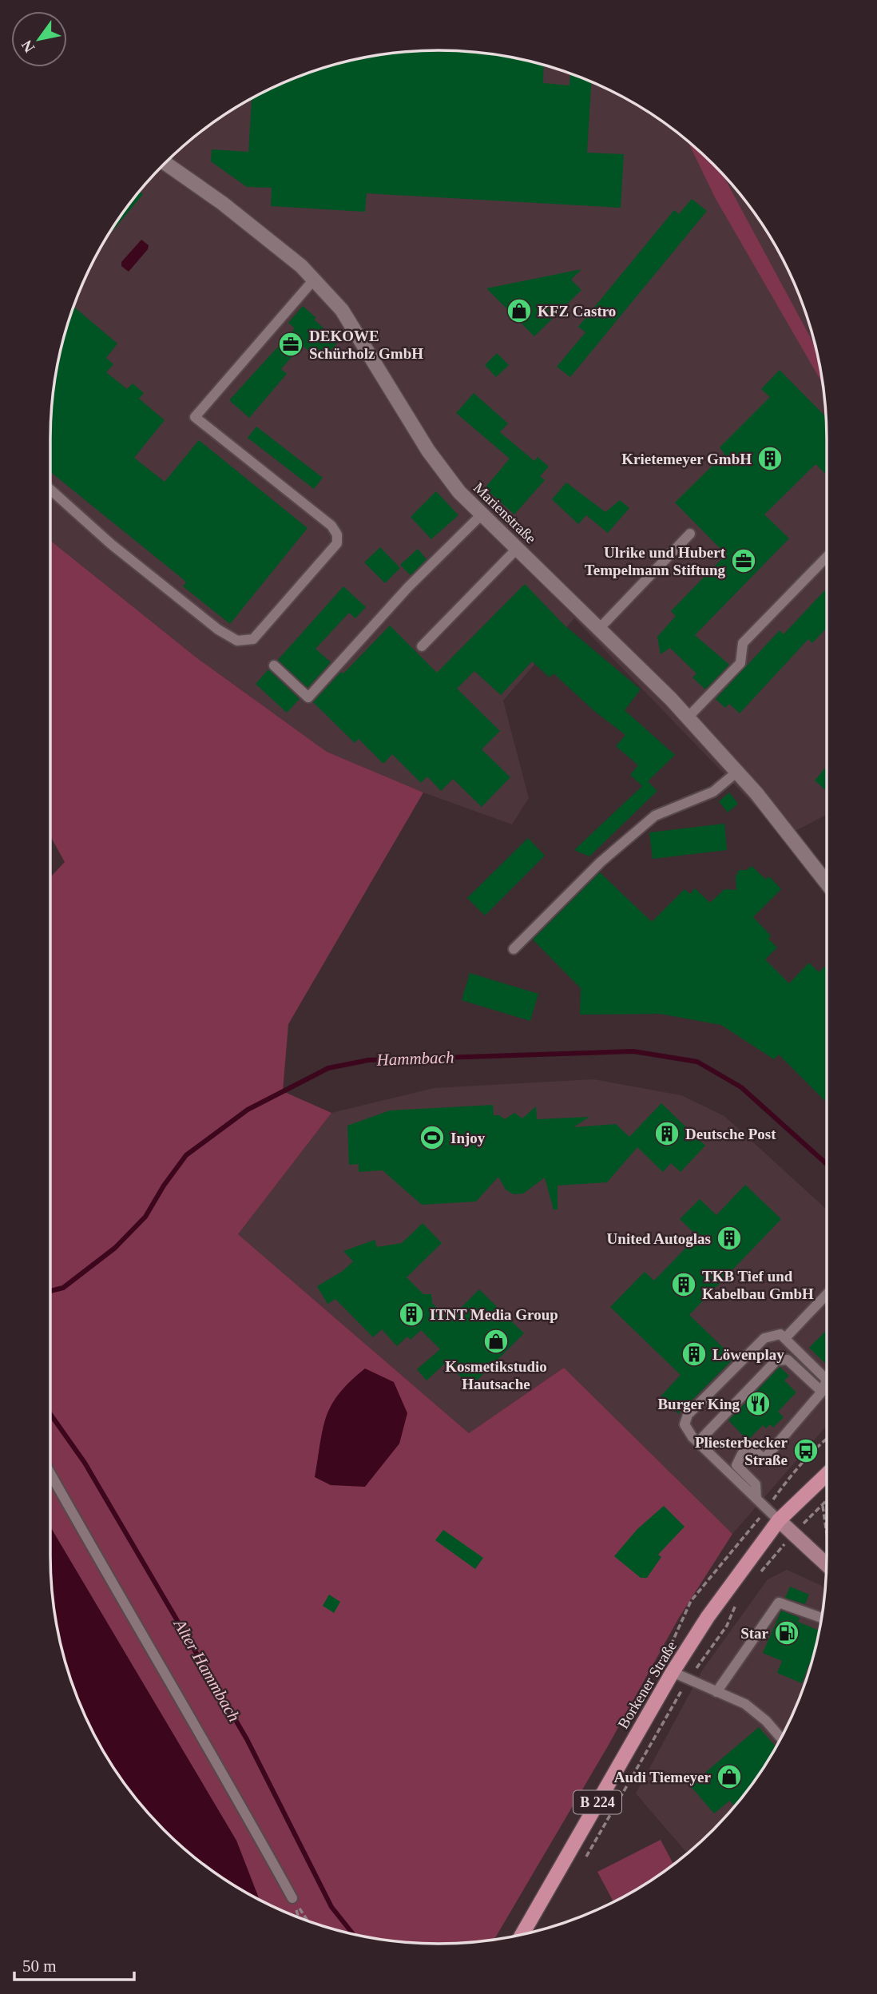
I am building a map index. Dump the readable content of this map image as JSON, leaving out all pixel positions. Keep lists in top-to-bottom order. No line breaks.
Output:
{"streets":{"main road":["Borkener Straße","B 224"],"street":["Marienstraße"]},"water":["Hammbach","Alter Hammbach"],"places":{"shop":["KFZ Castro","Kosmetikstudio Hautsache","Audi Tiemeyer"],"office":["DEKOWE Schürholz GmbH","Ulrike und Hubert Tempelmann Stiftung"],"building":["Krietemeyer GmbH","Deutsche Post","United Autoglas","TKB Tief und Kabelbau GmbH","ITNT Media Group","Löwenplay"],"sports":["Injoy"],"restaurant":["Burger King"],"bus stop":["Pliesterbecker Straße"],"fuel station":["Star"]},"scale_bar":"50 m","north":"bottom left"}
